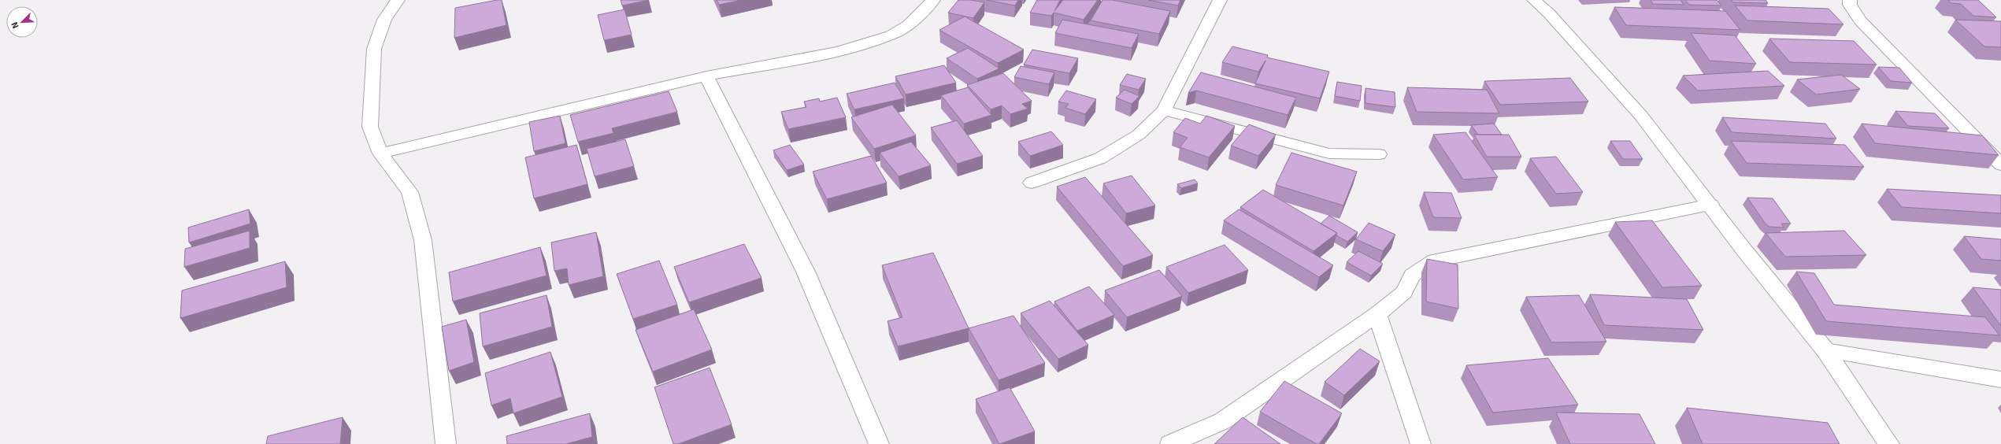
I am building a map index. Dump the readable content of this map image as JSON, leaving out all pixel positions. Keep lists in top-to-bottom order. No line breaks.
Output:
{"north":"bottom left"}
